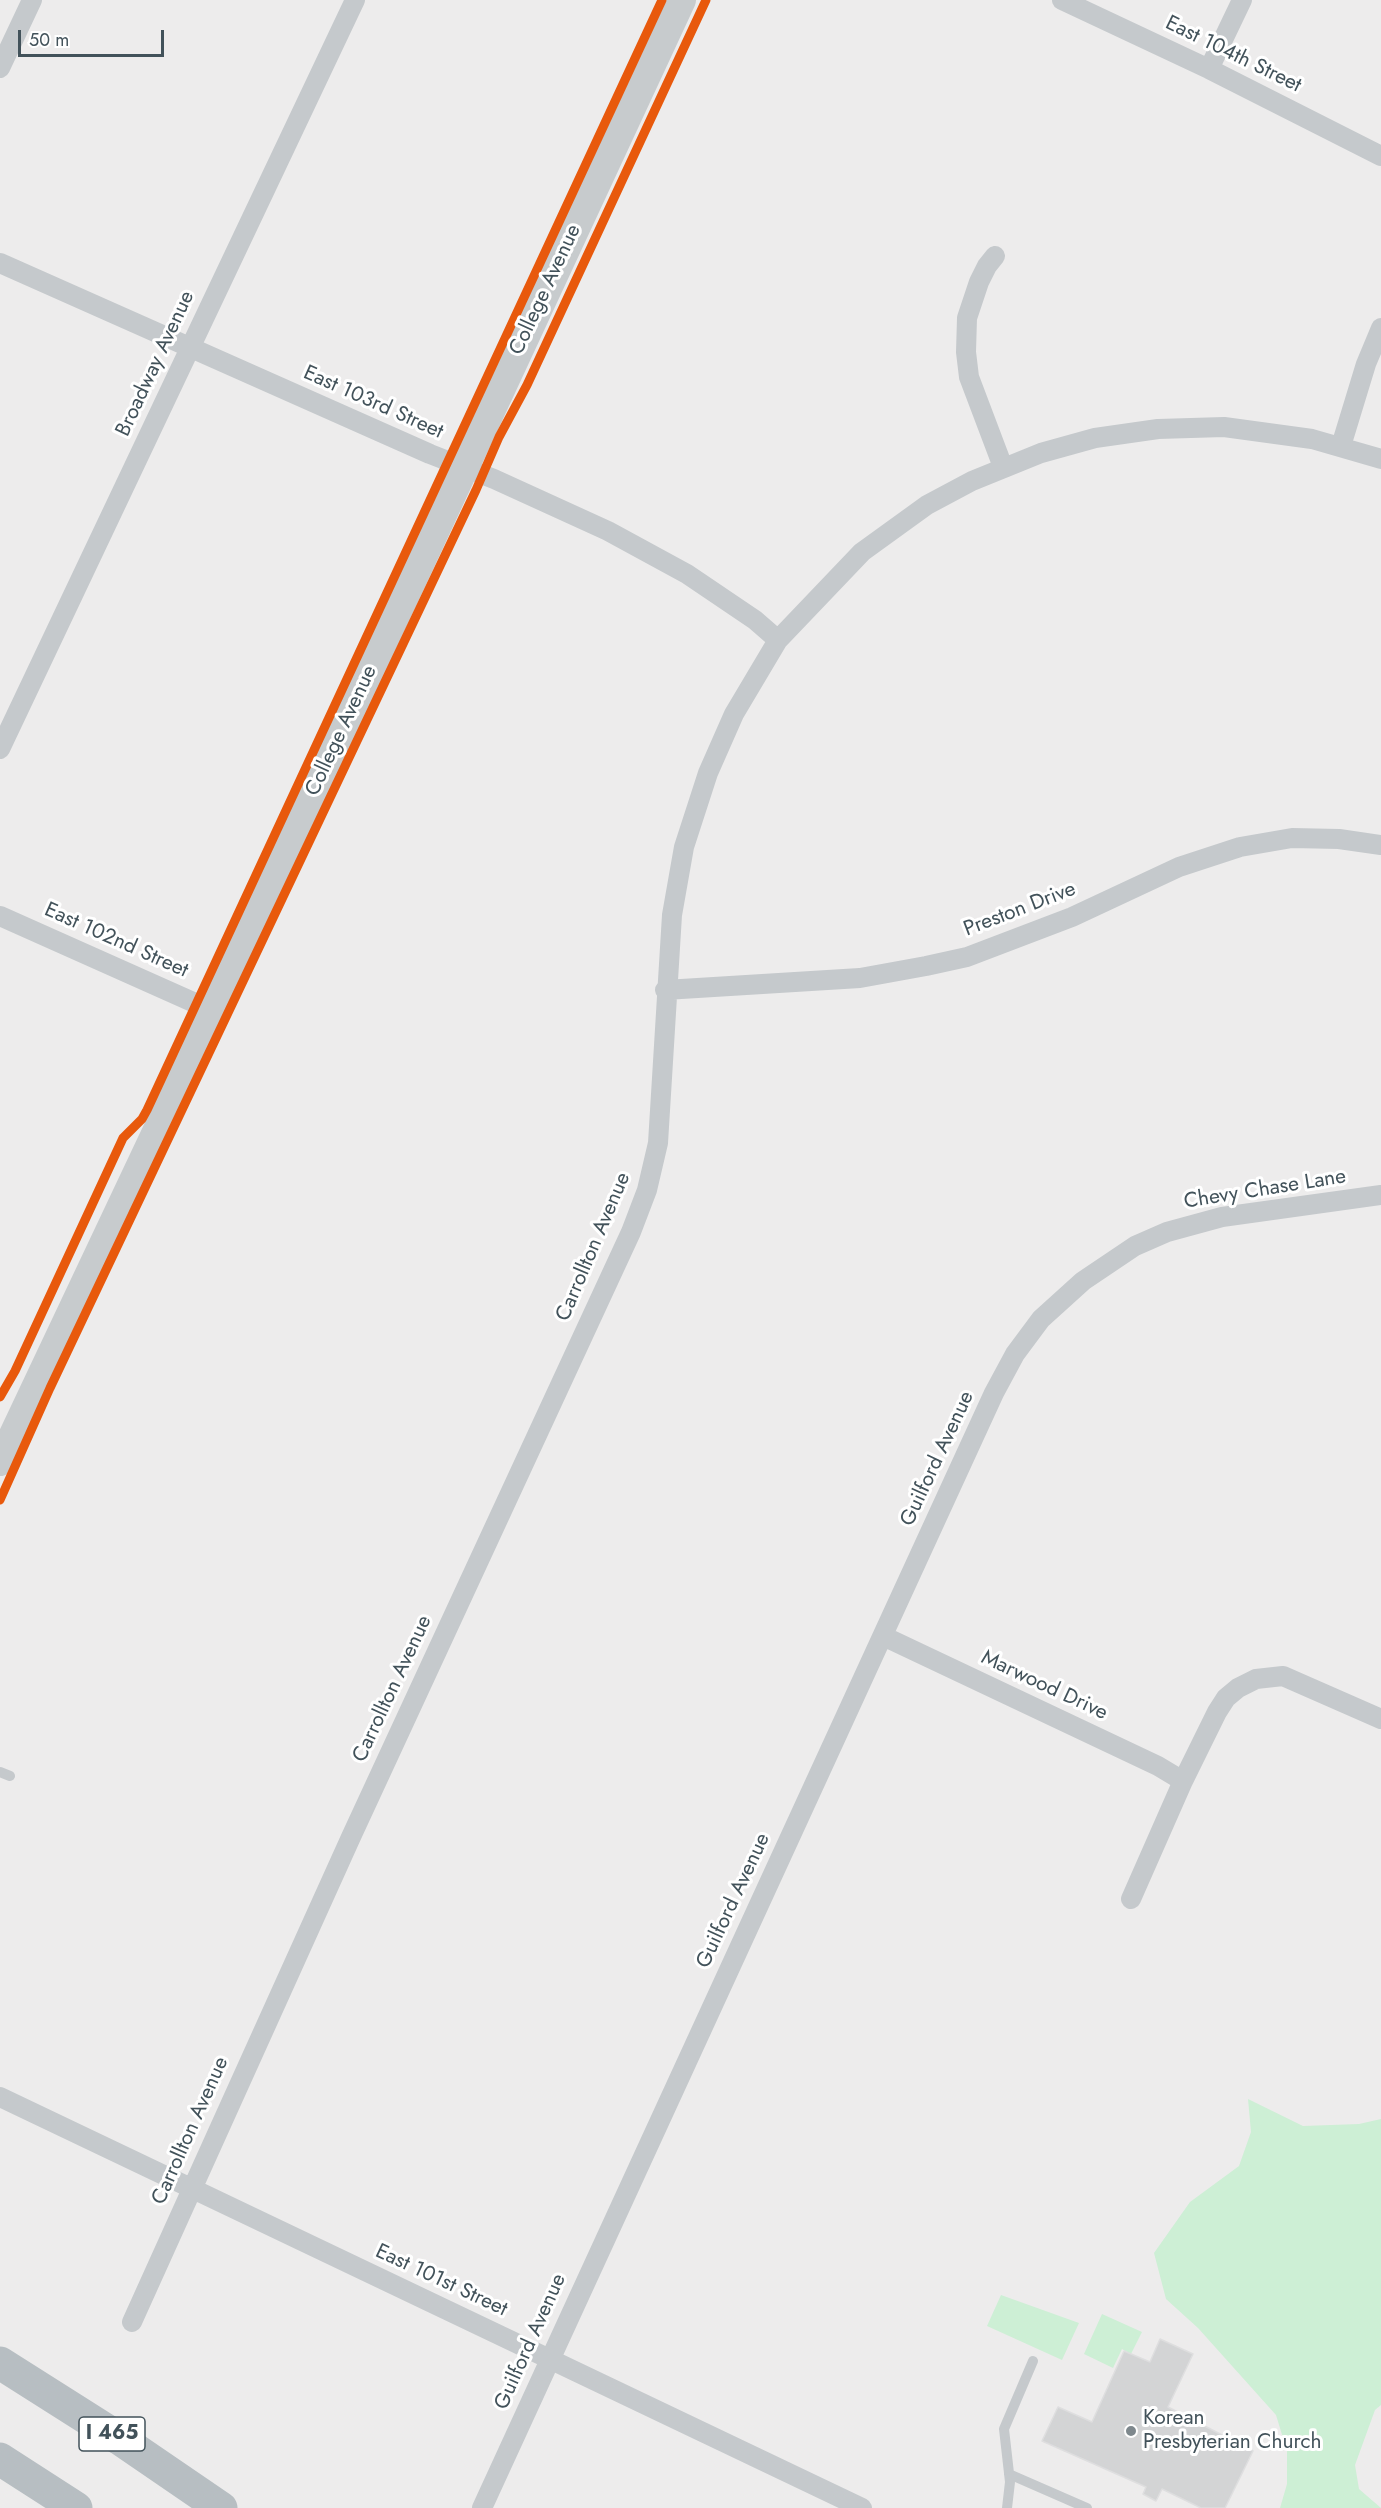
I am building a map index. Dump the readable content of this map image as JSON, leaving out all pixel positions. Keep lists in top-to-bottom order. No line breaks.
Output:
{"streets":{"highway":["I 465"],"main road":["College Avenue"],"street":["East 104th Street","Broadway Avenue","East 103rd Street","Preston Drive","East 102nd Street","Chevy Chase Lane","Carrollton Avenue","Guilford Avenue","Marwood Drive","East 101st Street"]},"crossings":[["College Avenue","East 103rd Street"],["College Avenue","East 102nd Street"],["Broadway Avenue","East 103rd Street"],["East 103rd Street","Carrollton Avenue"],["Preston Drive","Carrollton Avenue"],["Chevy Chase Lane","Guilford Avenue"],["Carrollton Avenue","East 101st Street"],["Guilford Avenue","Marwood Drive"],["Guilford Avenue","East 101st Street"]],"places":["Korean Presbyterian Church"],"scale_bar":"50 m"}
